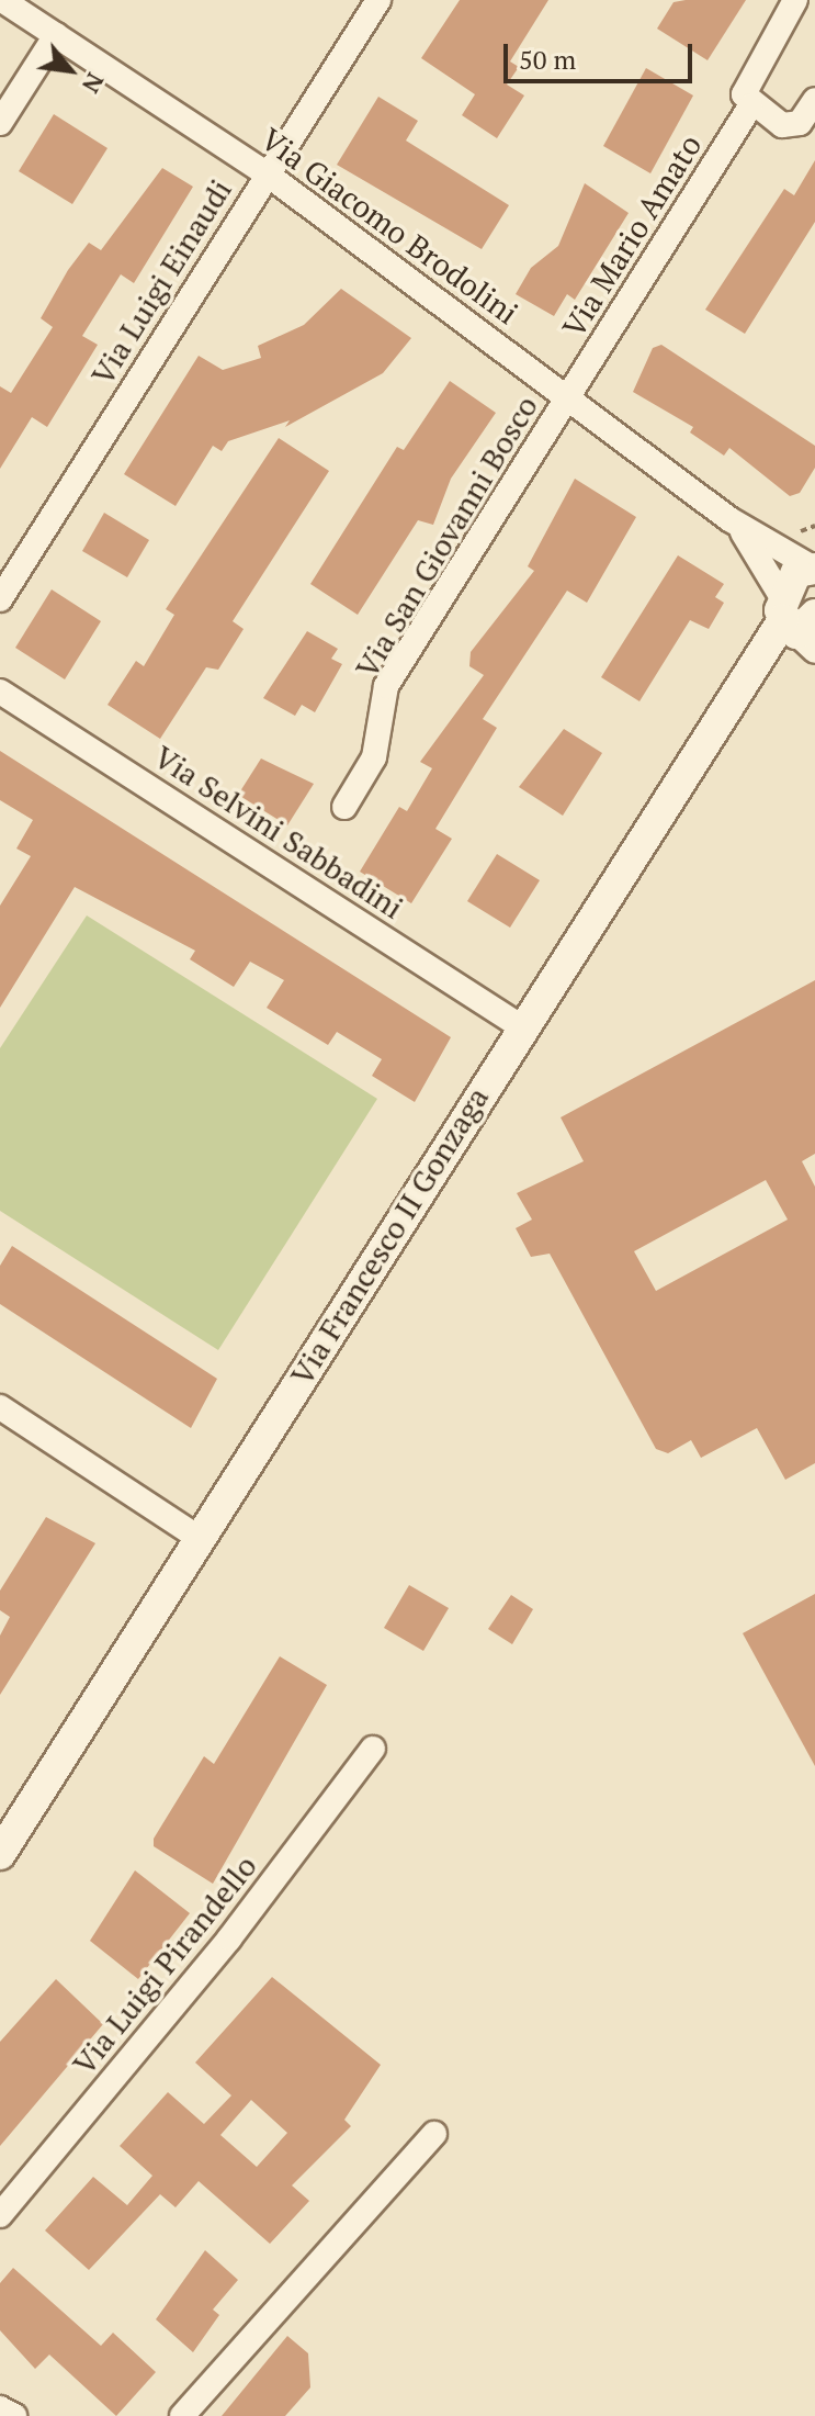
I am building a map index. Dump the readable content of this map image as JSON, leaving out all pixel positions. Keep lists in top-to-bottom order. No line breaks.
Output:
{"streets":{"street":["Via Giacomo Brodolini","Via Mario Amato","Via Luigi Einaudi","Via San Giovanni Bosco","Via Selvini Sabbadini","Via Francesco II Gonzaga","Via Luigi Pirandello"]},"crossings":[["Via Giacomo Brodolini","Via Mario Amato"],["Via Giacomo Brodolini","Via Luigi Einaudi"],["Via Giacomo Brodolini","Via San Giovanni Bosco"],["Via Mario Amato","Via San Giovanni Bosco"],["Via Selvini Sabbadini","Via Francesco II Gonzaga"]],"scale_bar":"50 m","north":"bottom right"}
